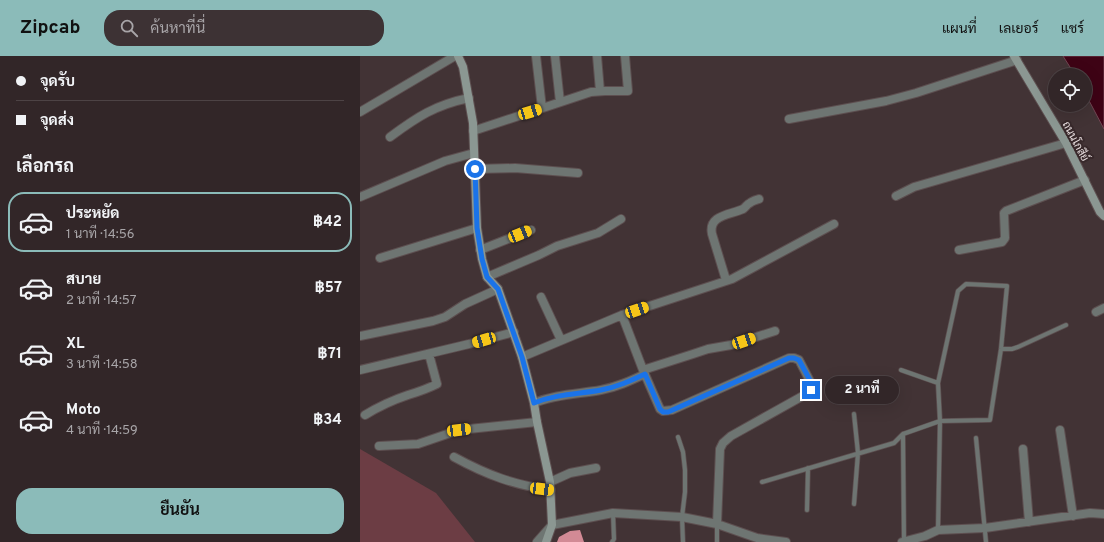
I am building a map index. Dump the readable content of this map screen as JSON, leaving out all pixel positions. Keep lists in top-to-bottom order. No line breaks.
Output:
{"streets":{"street":["ถนนโกสีย์"]},"page":{"header":"Zipcab","search":"ค้นหาที่นี่","nav":["แผนที่","เลเยอร์","แชร์"],"banner":["จุดรับ","จุดส่ง"],"heading":"เลือกรถ","list":[{"name":"ประหยัด","note":"1 นาที · 14:56","value":"฿42"},{"name":"สบาย","note":"2 นาที · 14:57","value":"฿57"},{"name":"XL","note":"3 นาที · 14:58","value":"฿71"},{"name":"Moto","note":"4 นาที · 14:59","value":"฿34"}],"bubble":"2 นาที","buttons":"ยืนยัน"}}
